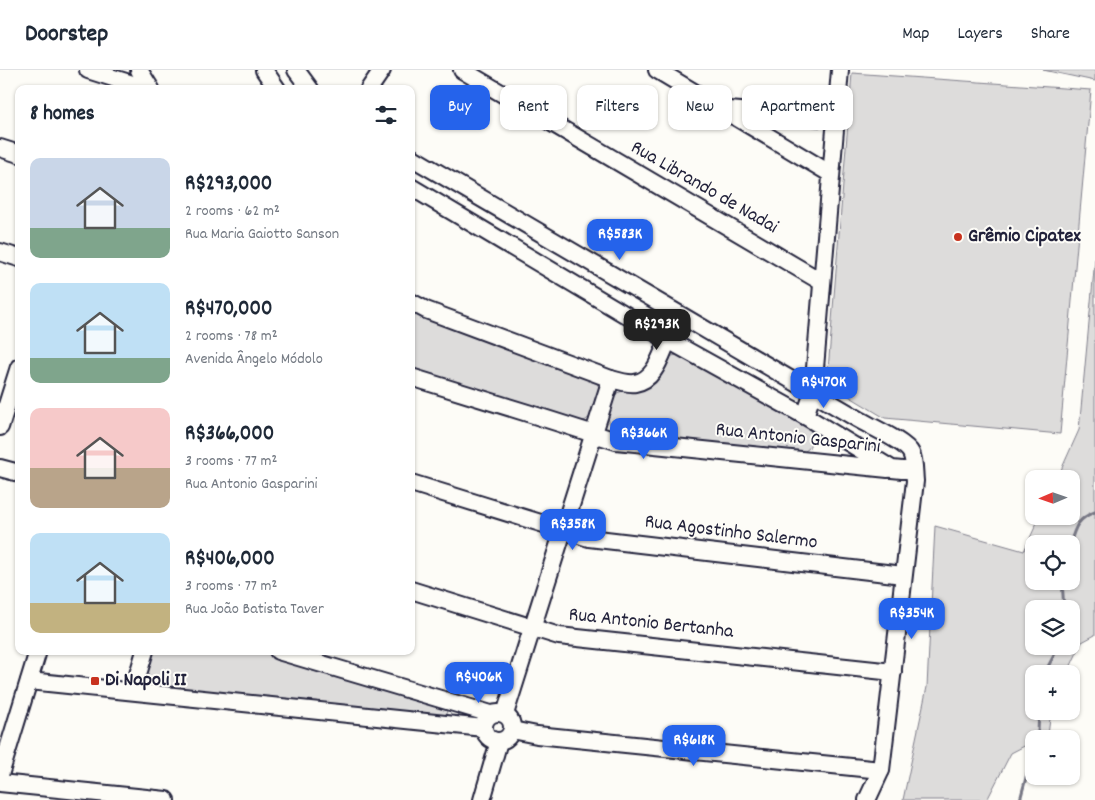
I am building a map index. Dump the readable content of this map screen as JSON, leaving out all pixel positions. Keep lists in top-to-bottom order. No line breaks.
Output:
{"streets":{"street":["Rua Librando de Nadai","Rua Antonio Gasparini","Rua Agostinho Salermo","Rua Antonio Bertanha"]},"places":{"other":["Grêmio Cipatex"],"transit":["Di Napoli II"]},"north":"left","page":{"header":"Doorstep","nav":["Map","Layers","Share"],"chip":["Buy","Rent","Filters","New","Apartment"],"heading":"8 homes","list":[{"name":"R$293,000","note":"2 rooms · 62 m² · Rua Maria Gaiotto Sanson"},{"name":"R$470,000","note":"2 rooms · 78 m² · Avenida Ângelo Módolo"},{"name":"R$366,000","note":"3 rooms · 77 m² · Rua Antonio Gasparini"},{"name":"R$406,000","note":"3 rooms · 77 m² · Rua João Batista Taver"}],"price":["R$583K","R$293K","R$470K","R$366K","R$358K","R$354K","R$406K","R$618K"],"map_buttons":["+","−"]}}
